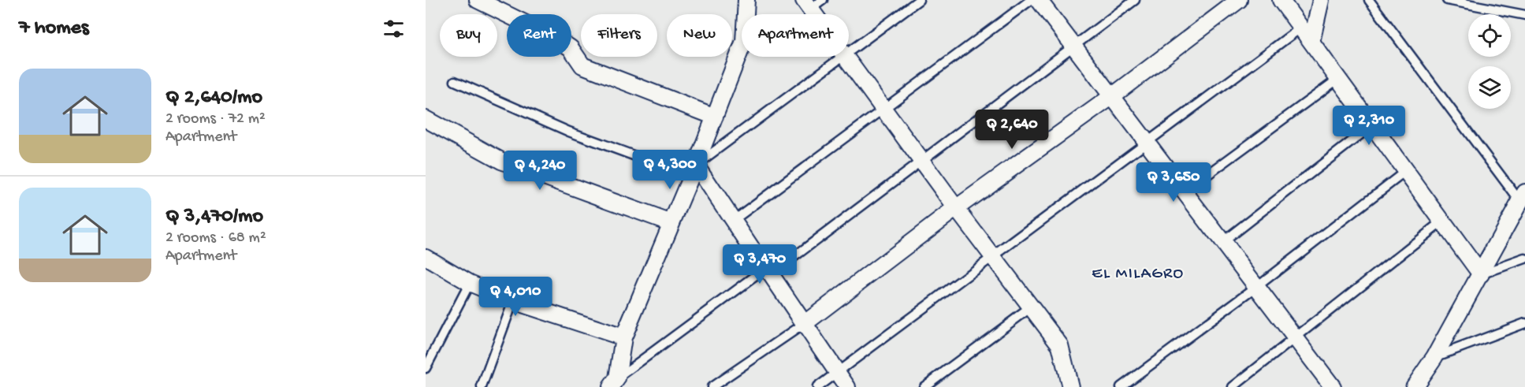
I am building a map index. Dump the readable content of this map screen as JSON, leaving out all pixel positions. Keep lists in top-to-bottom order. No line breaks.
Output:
{"districts":["EL MILAGRO"],"page":{"heading":"7 homes","chip":["Buy","Rent","Filters","New","Apartment"],"list":[{"name":"Q 2,640/mo","note":"2 rooms · 72 m² · Apartment"},{"name":"Q 3,470/mo","note":"2 rooms · 68 m² · Apartment"}],"price":["Q 2,310","Q 2,640","Q 4,300","Q 4,240","Q 3,650","Q 3,470","Q 4,010"]}}
